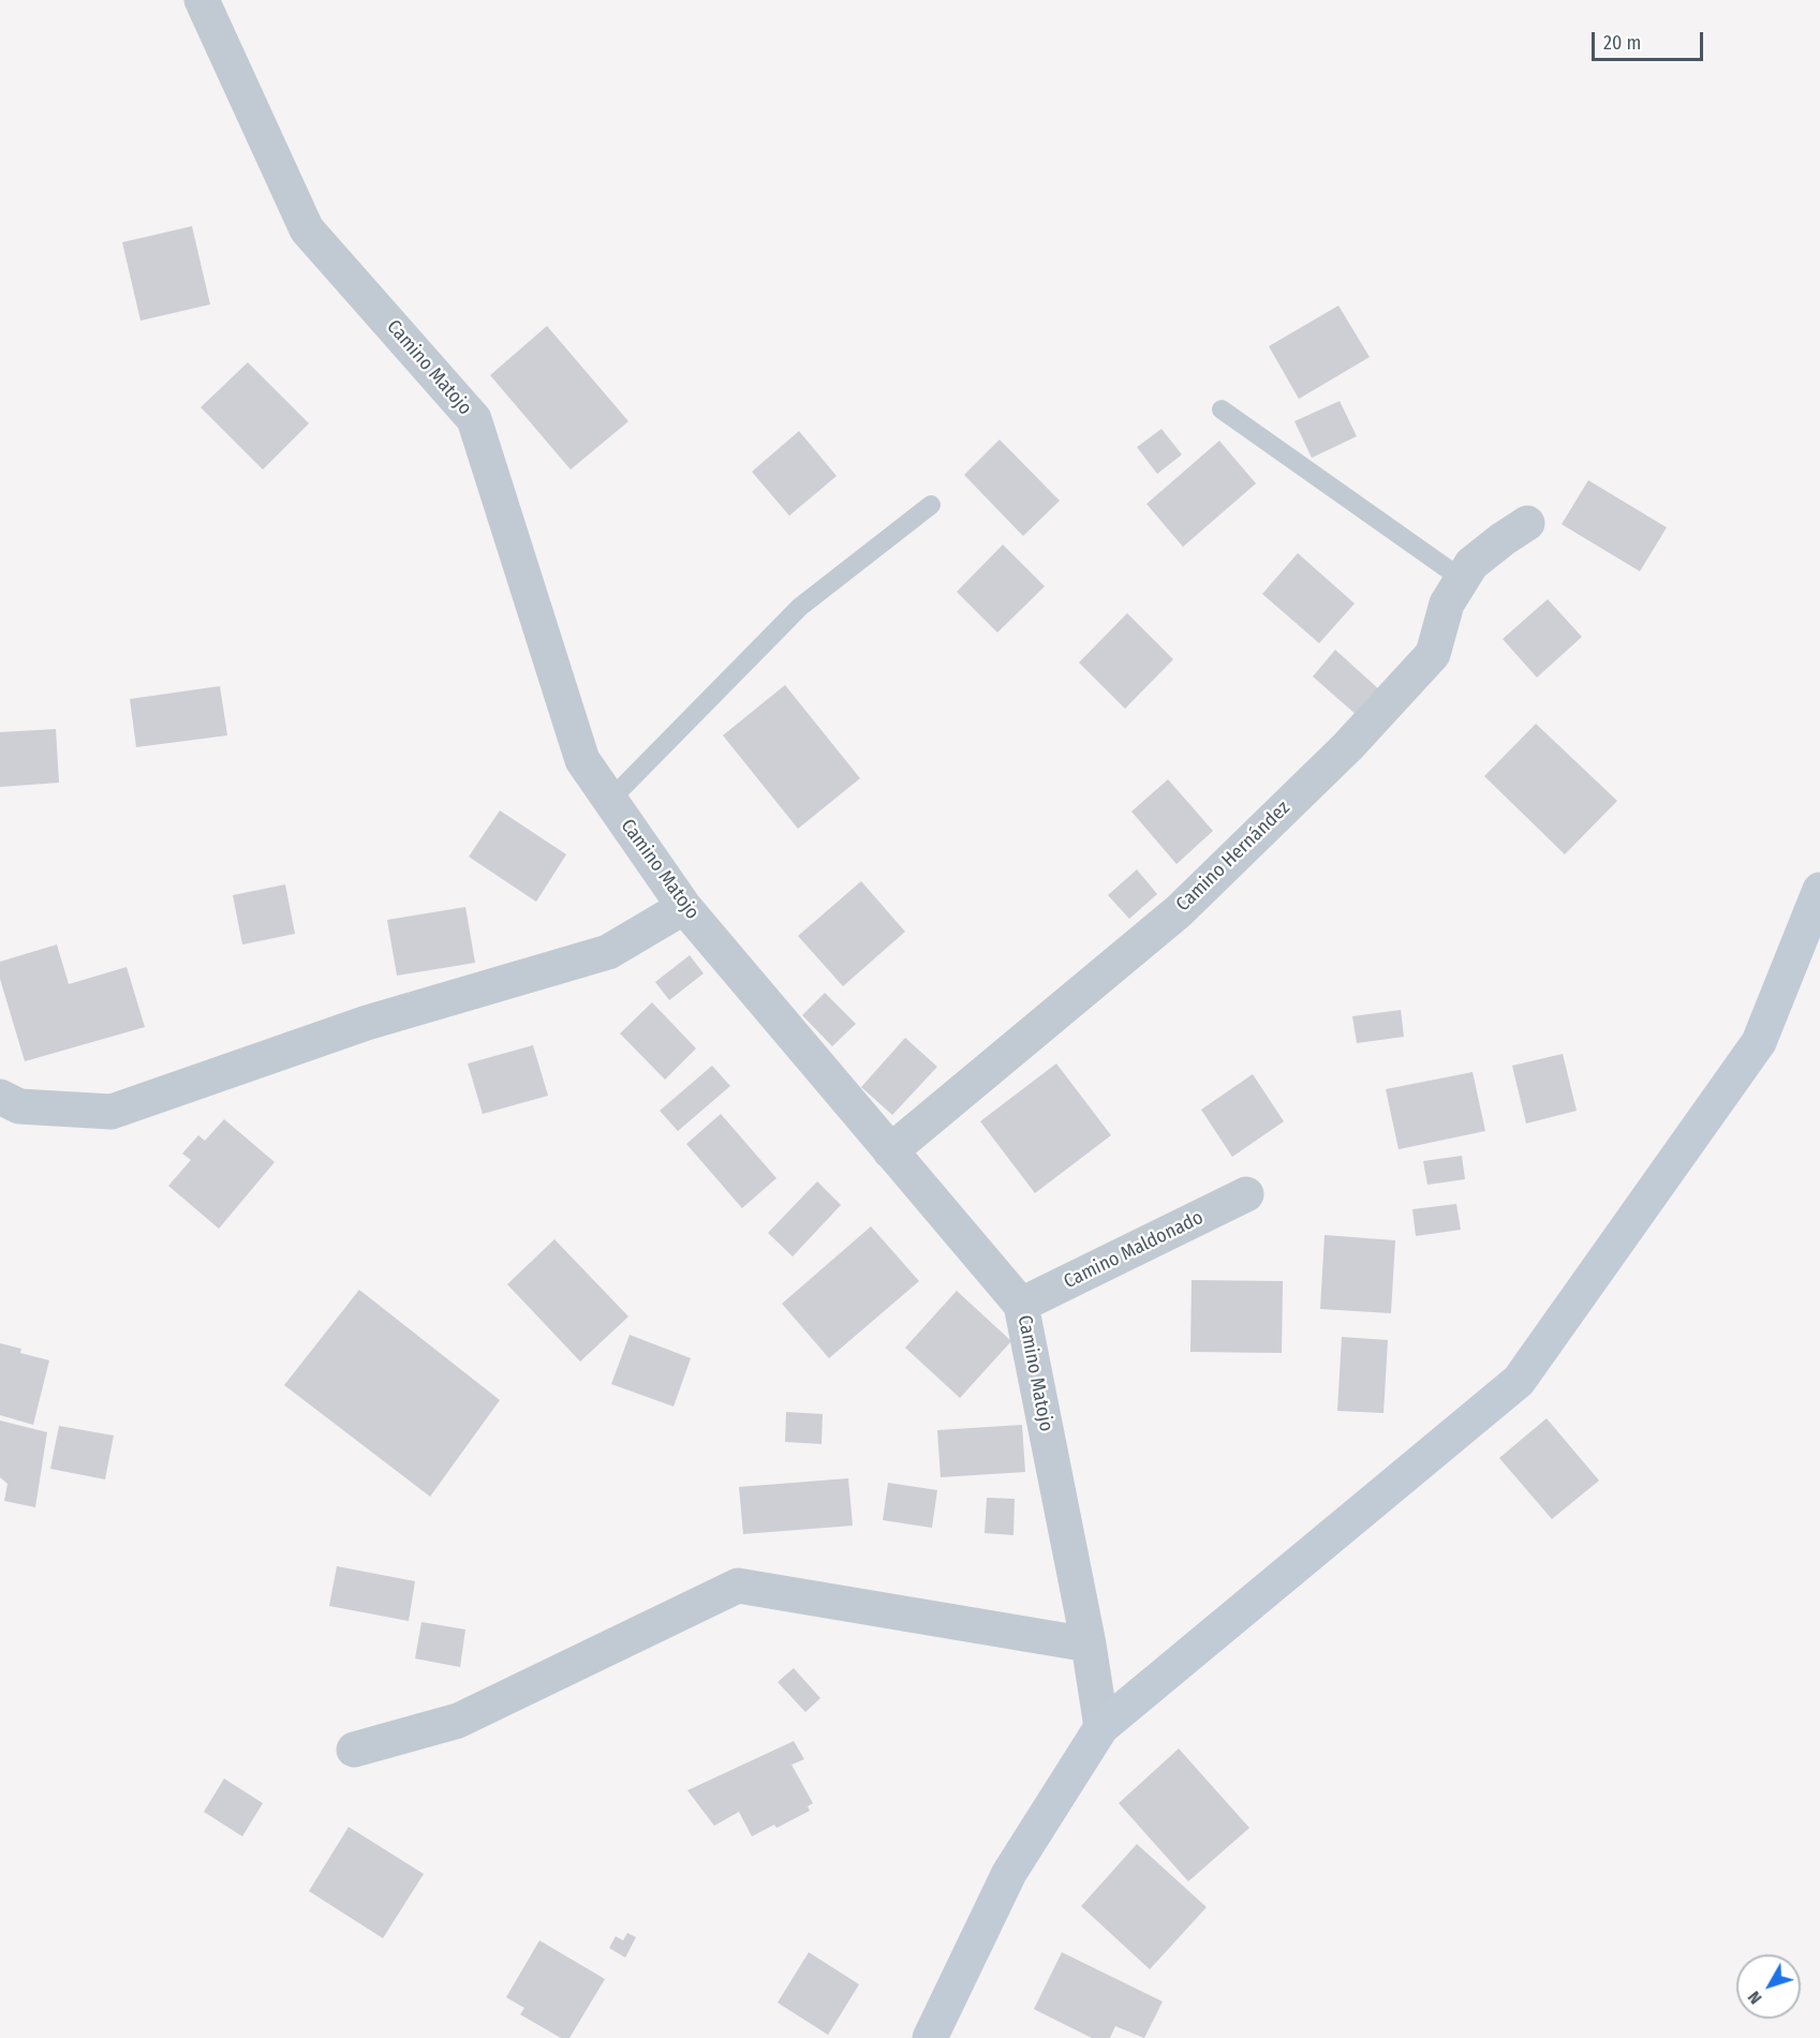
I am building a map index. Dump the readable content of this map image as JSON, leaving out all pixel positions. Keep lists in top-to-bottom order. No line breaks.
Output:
{"streets":{"street":["Camino Matojo","Camino Hernández","Camino Maldonado"]},"crossings":[["Camino Matojo","Camino Hernández"],["Camino Matojo","Camino Maldonado"]],"scale_bar":"20 m","north":"bottom left"}
